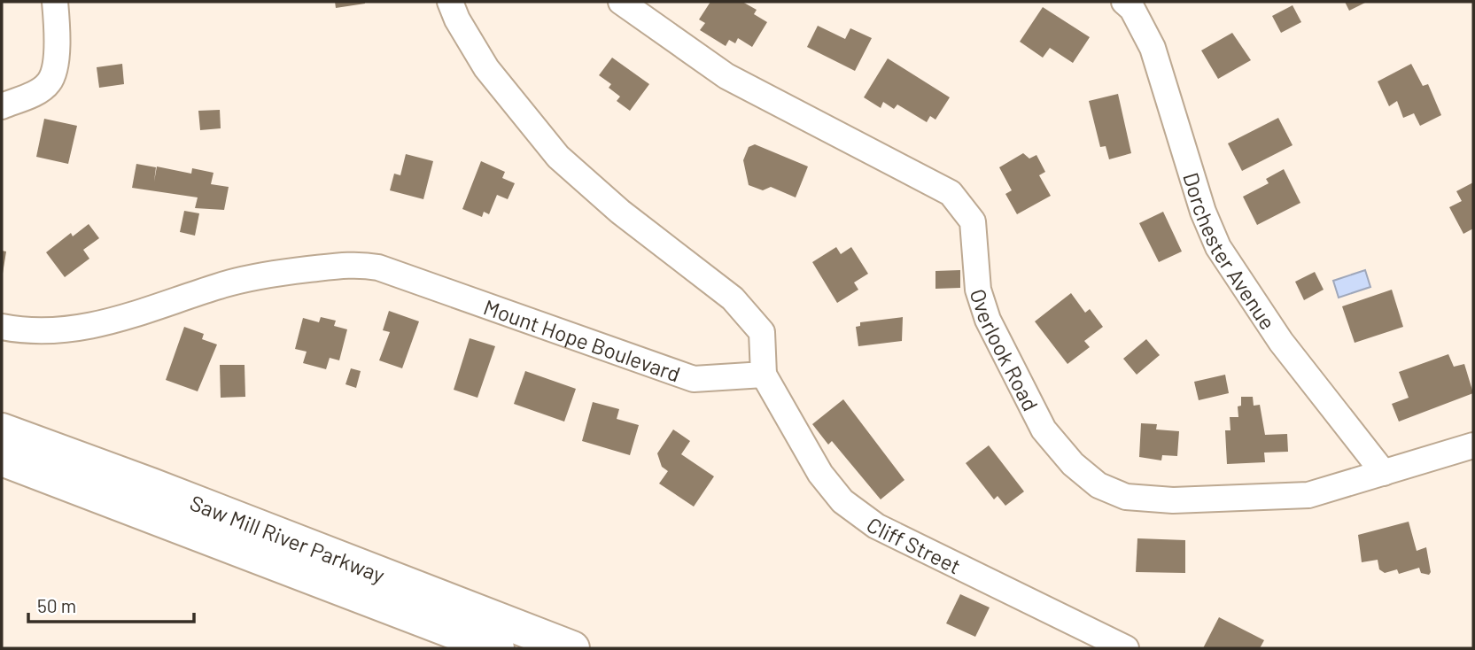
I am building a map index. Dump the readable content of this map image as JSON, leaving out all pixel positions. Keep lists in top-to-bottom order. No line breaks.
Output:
{"streets":{"highway":["Saw Mill River Parkway"],"street":["Dorchester Avenue","Mount Hope Boulevard","Overlook Road","Cliff Street"]},"crossings":[["Dorchester Avenue","Overlook Road"],["Mount Hope Boulevard","Cliff Street"]],"scale_bar":"50 m"}
